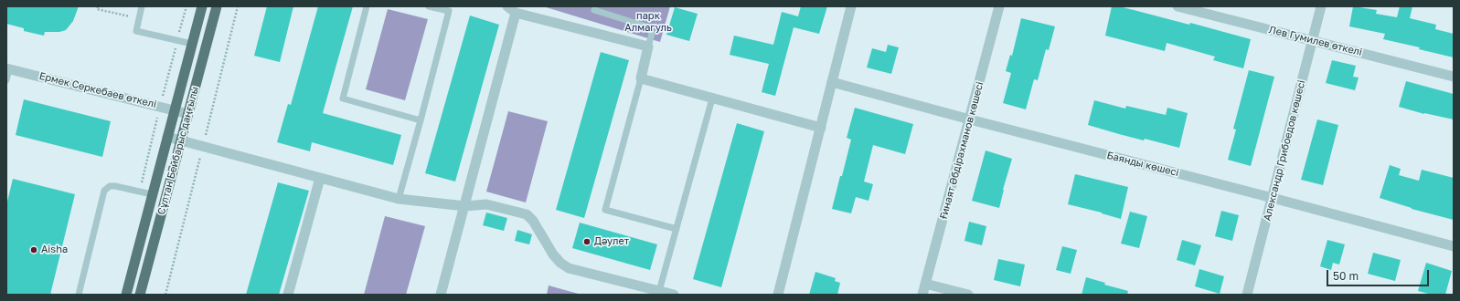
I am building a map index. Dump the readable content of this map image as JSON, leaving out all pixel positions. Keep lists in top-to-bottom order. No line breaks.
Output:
{"streets":{"main road":["Сұлтан Бейбарыс даңғылы"],"street":["Лев Гумилев өткелі","Ермек Серкебаев өткелі","Ғинаят Әбдірахманов көшесі","Александр Грибоедов көшесі","Баянды көшесі"]},"crossings":[["Лев Гумилев өткелі","Александр Грибоедов көшесі"],["Ермек Серкебаев өткелі","Сұлтан Бейбарыс даңғылы"],["Ғинаят Әбдірахманов көшесі","Баянды көшесі"],["Александр Грибоедов көшесі","Баянды көшесі"]],"parks":["парк Алмагуль"],"places":["Дәулет","Aisha"],"scale_bar":"50 m"}
